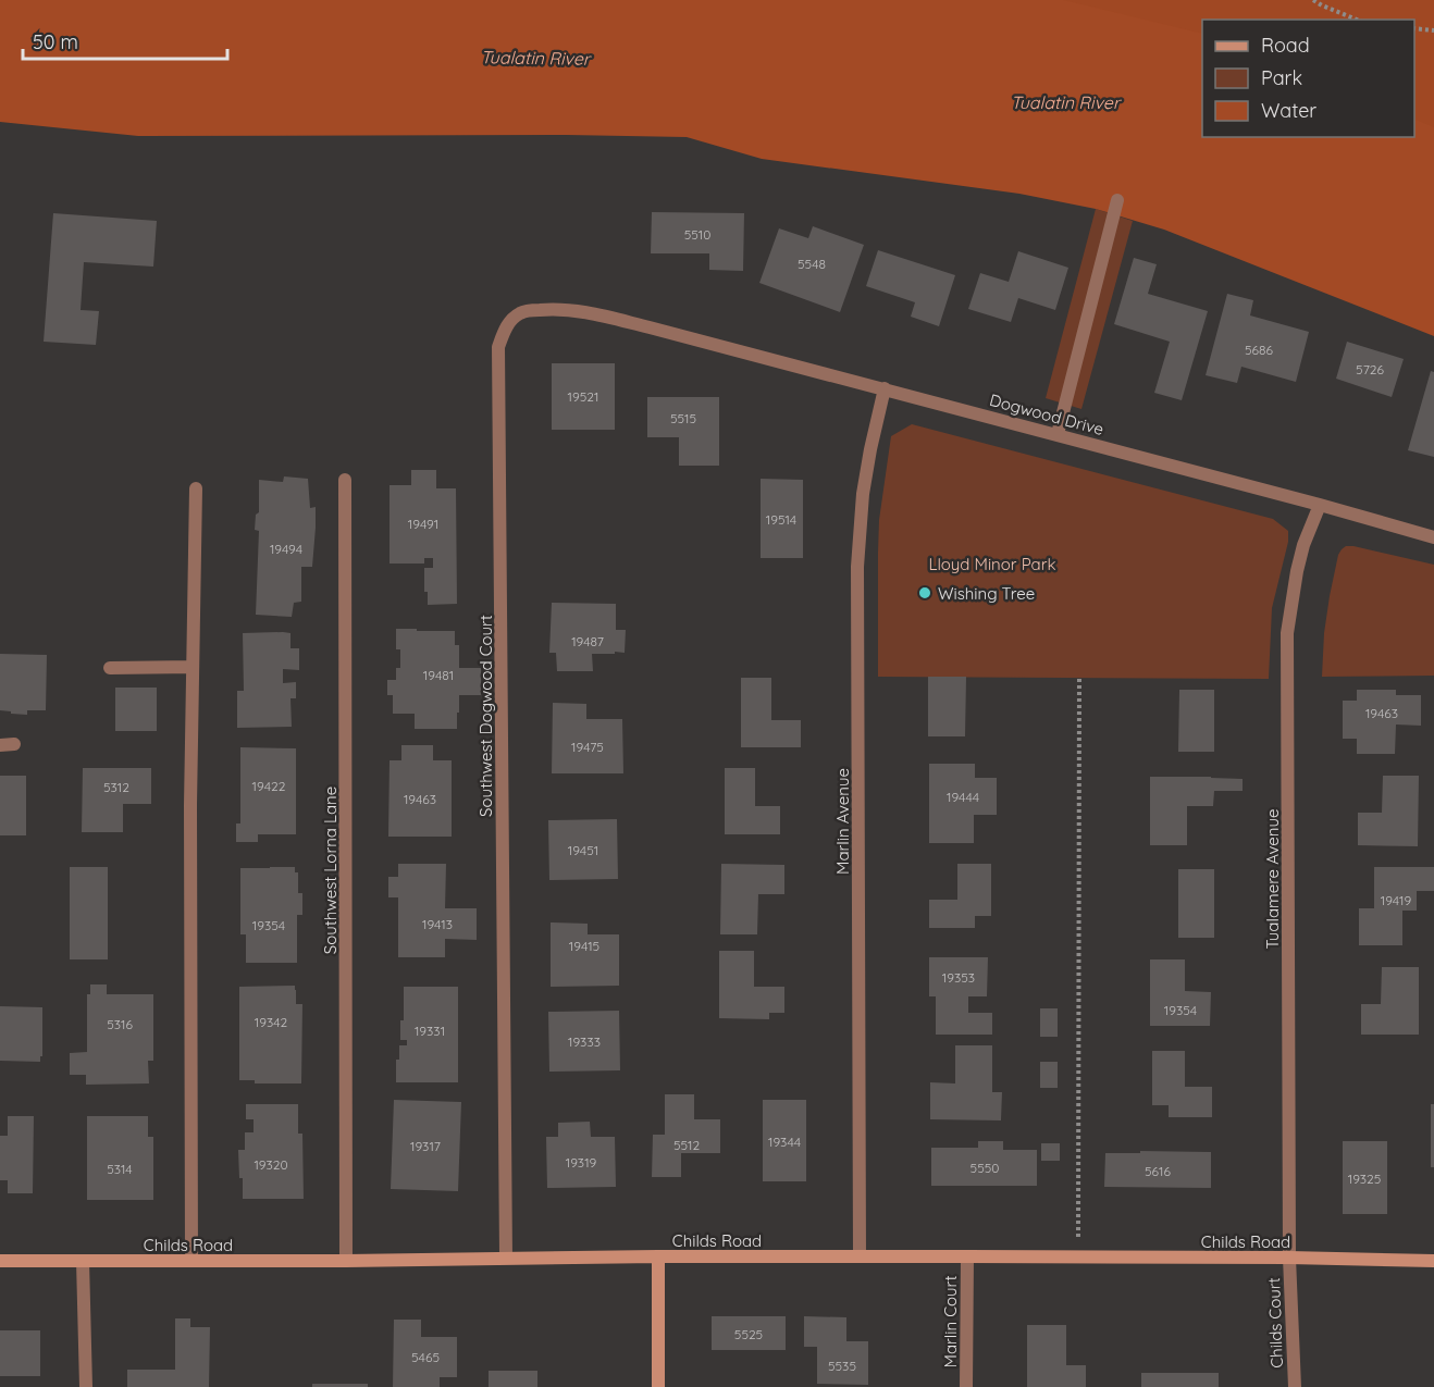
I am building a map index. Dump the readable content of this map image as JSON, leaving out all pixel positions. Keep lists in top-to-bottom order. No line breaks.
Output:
{"streets":{"street":["Dogwood Drive","Southwest Dogwood Court","Marlin Avenue","Southwest Lorna Lane","Tualamere Avenue","Childs Road","Marlin Court","Childs Court"]},"crossings":[["Dogwood Drive","Southwest Dogwood Court"],["Dogwood Drive","Marlin Avenue"],["Dogwood Drive","Tualamere Avenue"],["Southwest Dogwood Court","Childs Road"],["Marlin Avenue","Childs Road"],["Southwest Lorna Lane","Childs Road"],["Tualamere Avenue","Childs Road"],["Tualamere Avenue","Childs Court"],["Childs Road","Marlin Court"],["Childs Road","Childs Court"]],"water":["Tualatin River"],"parks":["Lloyd Minor Park"],"places":["Wishing Tree"],"house_numbers":["5510","5548","5686","5726","19521","5515","19514","19491","19494","19487","19481","19463","19475","19422","5312","19444","19463","19451","19419","19413","19354","19415","19353","19354","19342","5316","19331","19333","19344","5512","19317","19319","19320","5550","5314","5616","19325","5525","5465","5535"],"legend":["Road","Park","Water"],"scale_bar":"50 m"}
